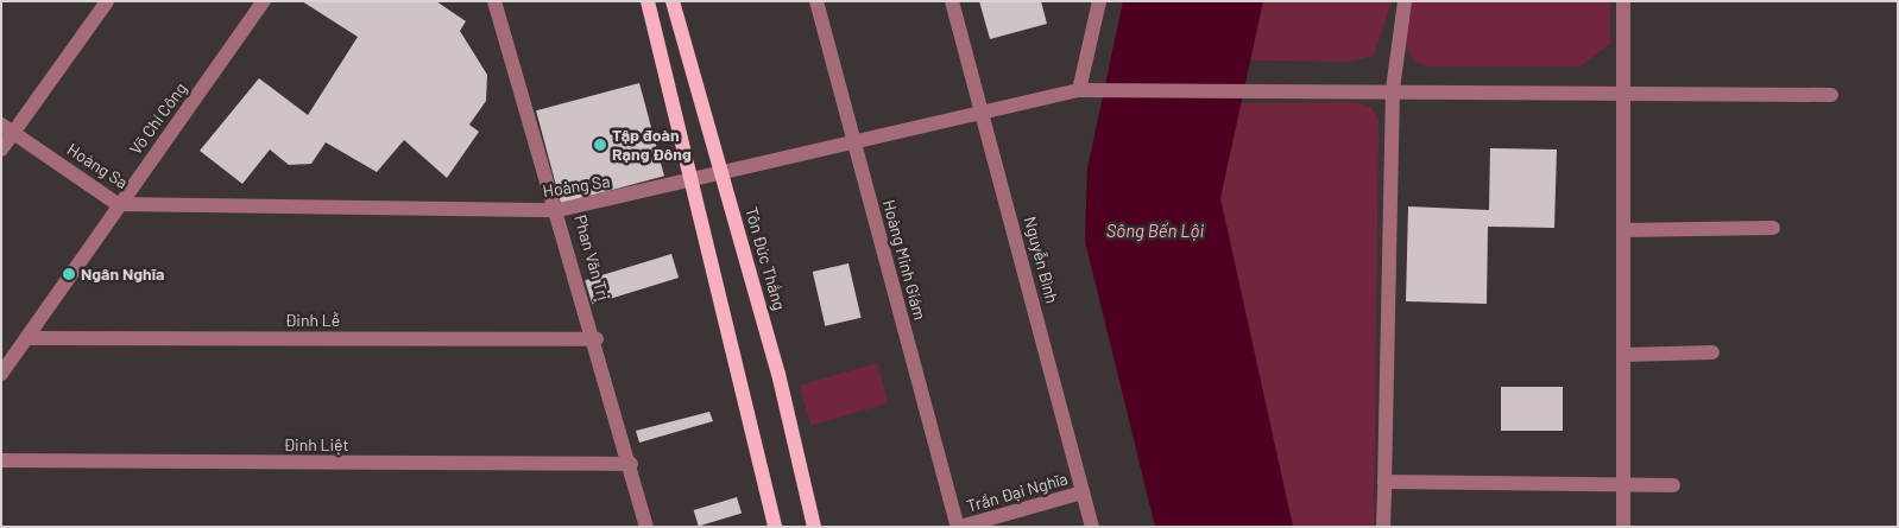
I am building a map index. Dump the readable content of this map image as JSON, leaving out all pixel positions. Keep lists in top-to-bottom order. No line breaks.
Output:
{"streets":{"main road":["Tôn Đức Thắng"],"street":["Võ Chí Công","Hoàng Sa","Phan Văn Trị","Hoàng Minh Giám","Nguyễn Bình","Đinh Lễ","Đinh Liệt","Trần Đại Nghĩa"]},"crossings":[["Võ Chí Công","Hoàng Sa"],["Võ Chí Công","Đinh Lễ"],["Hoàng Sa","Phan Văn Trị"],["Hoàng Sa","Tôn Đức Thắng"],["Hoàng Sa","Hoàng Minh Giám"],["Hoàng Sa","Nguyễn Bình"],["Phan Văn Trị","Đinh Lễ"],["Phan Văn Trị","Đinh Liệt"],["Hoàng Minh Giám","Trần Đại Nghĩa"],["Nguyễn Bình","Trần Đại Nghĩa"]],"water":["Sông Bến Lội"],"places":["Tập đoàn Rạng Đông","Ngân Nghĩa"]}
